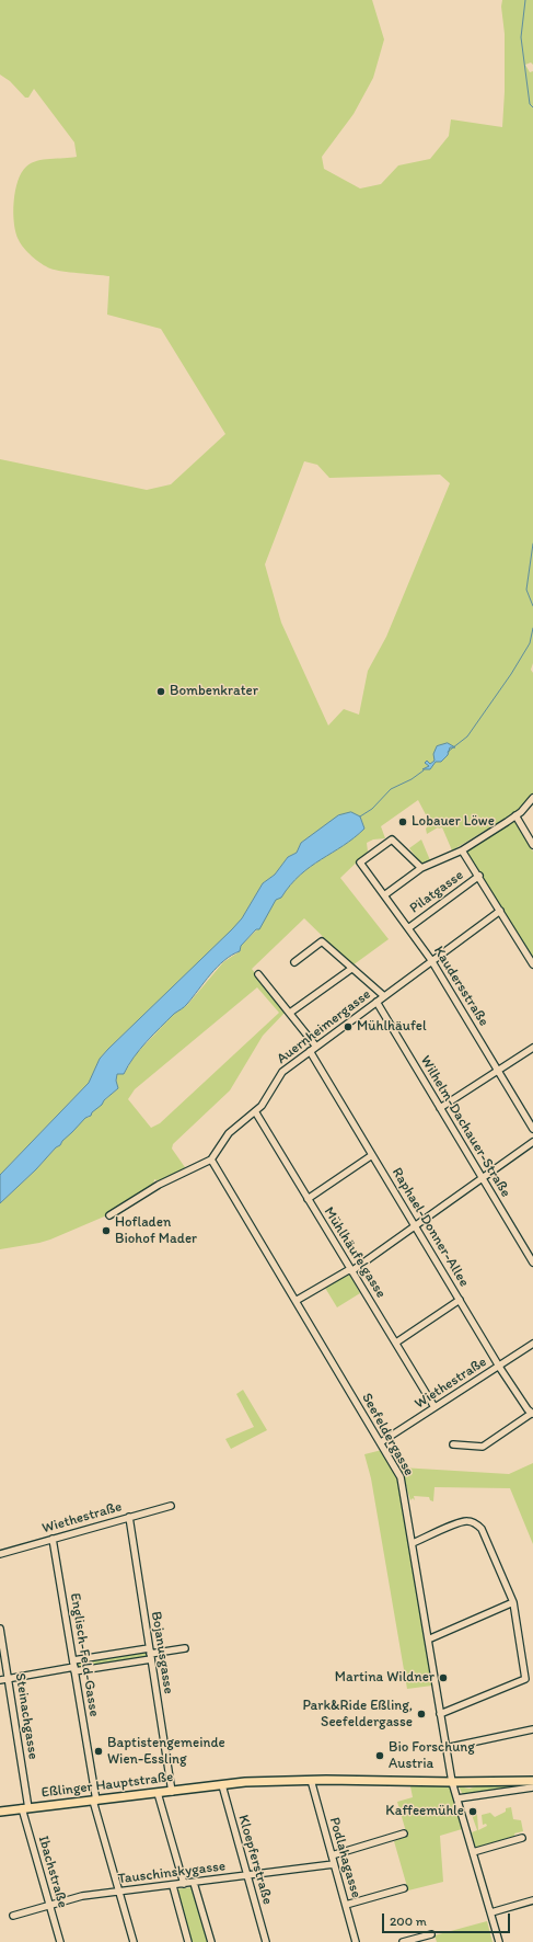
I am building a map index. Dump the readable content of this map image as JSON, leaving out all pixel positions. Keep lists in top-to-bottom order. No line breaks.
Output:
{"streets":{"main road":["Eßlinger Hauptstraße"],"street":["Pilatgasse","Kaudersstraße","Auernheimergasse","Wilhelm-Dachauer-Straße","Raphael-Donner-Allee","Mühlhäufelgasse","Wiethestraße","Seefeldergasse","Bojanusgasse","Englisch-Feld-Gasse","Steinachgasse","Podlahagasse","Kloepferstraße","Ibachstraße","Tauschinskygasse"]},"crossings":[["Pilatgasse","Kaudersstraße"],["Kaudersstraße","Auernheimergasse"],["Auernheimergasse","Wilhelm-Dachauer-Straße"],["Auernheimergasse","Raphael-Donner-Allee"],["Auernheimergasse","Mühlhäufelgasse"],["Auernheimergasse","Seefeldergasse"],["Raphael-Donner-Allee","Wiethestraße"],["Mühlhäufelgasse","Wiethestraße"],["Wiethestraße","Seefeldergasse"],["Wiethestraße","Bojanusgasse"],["Wiethestraße","Englisch-Feld-Gasse"],["Seefeldergasse","Eßlinger Hauptstraße"],["Bojanusgasse","Eßlinger Hauptstraße"],["Englisch-Feld-Gasse","Eßlinger Hauptstraße"],["Englisch-Feld-Gasse","Tauschinskygasse"],["Steinachgasse","Eßlinger Hauptstraße"],["Steinachgasse","Ibachstraße"],["Eßlinger Hauptstraße","Podlahagasse"],["Eßlinger Hauptstraße","Kloepferstraße"],["Eßlinger Hauptstraße","Ibachstraße"],["Podlahagasse","Tauschinskygasse"],["Kloepferstraße","Tauschinskygasse"],["Ibachstraße","Tauschinskygasse"]],"places":["Bombenkrater","Lobauer Löwe","Mühlhäufel","Hofladen Biohof Mader","Martina Wildner","Park&Ride Eßling, Seefeldergasse","Baptistengemeinde Wien-Essling","Bio Forschung Austria","Kaffeemühle"],"scale_bar":"200 m"}
